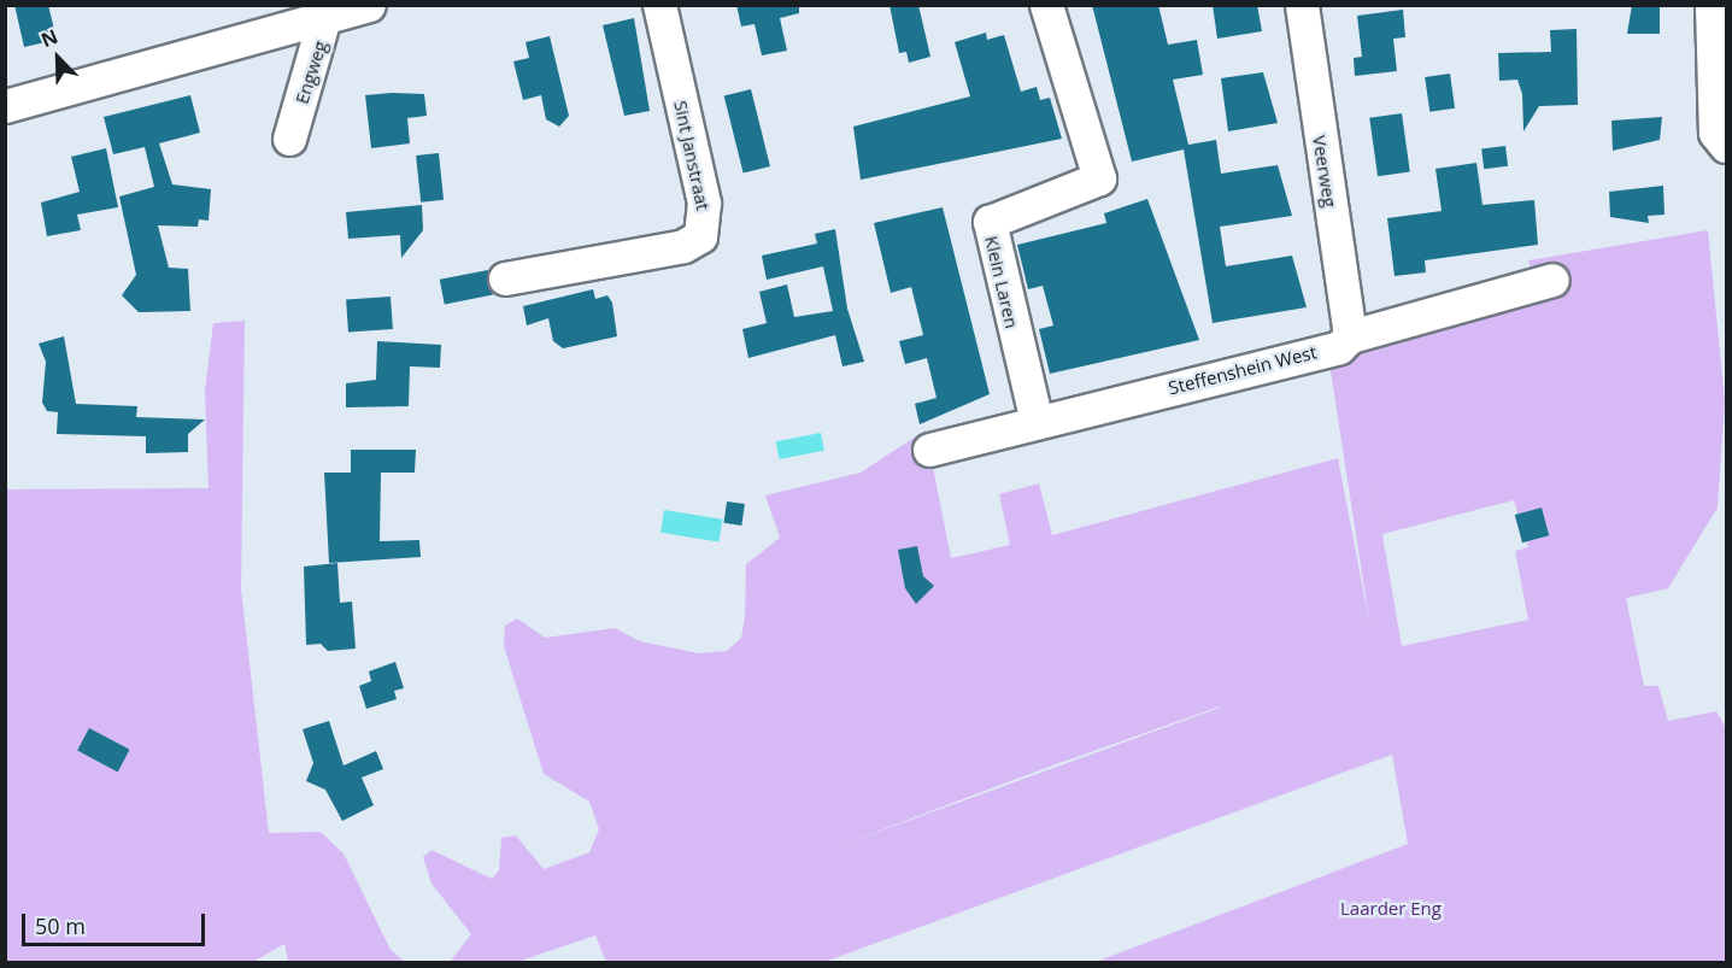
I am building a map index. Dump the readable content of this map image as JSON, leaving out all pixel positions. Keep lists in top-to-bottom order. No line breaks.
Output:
{"streets":{"street":["Engweg","Sint Janstraat","Veerweg","Klein Laren","Steffenshein West"]},"crossings":[["Veerweg","Steffenshein West"],["Klein Laren","Steffenshein West"]],"parks":["Laarder Eng"],"scale_bar":"50 m","north":"top left"}
